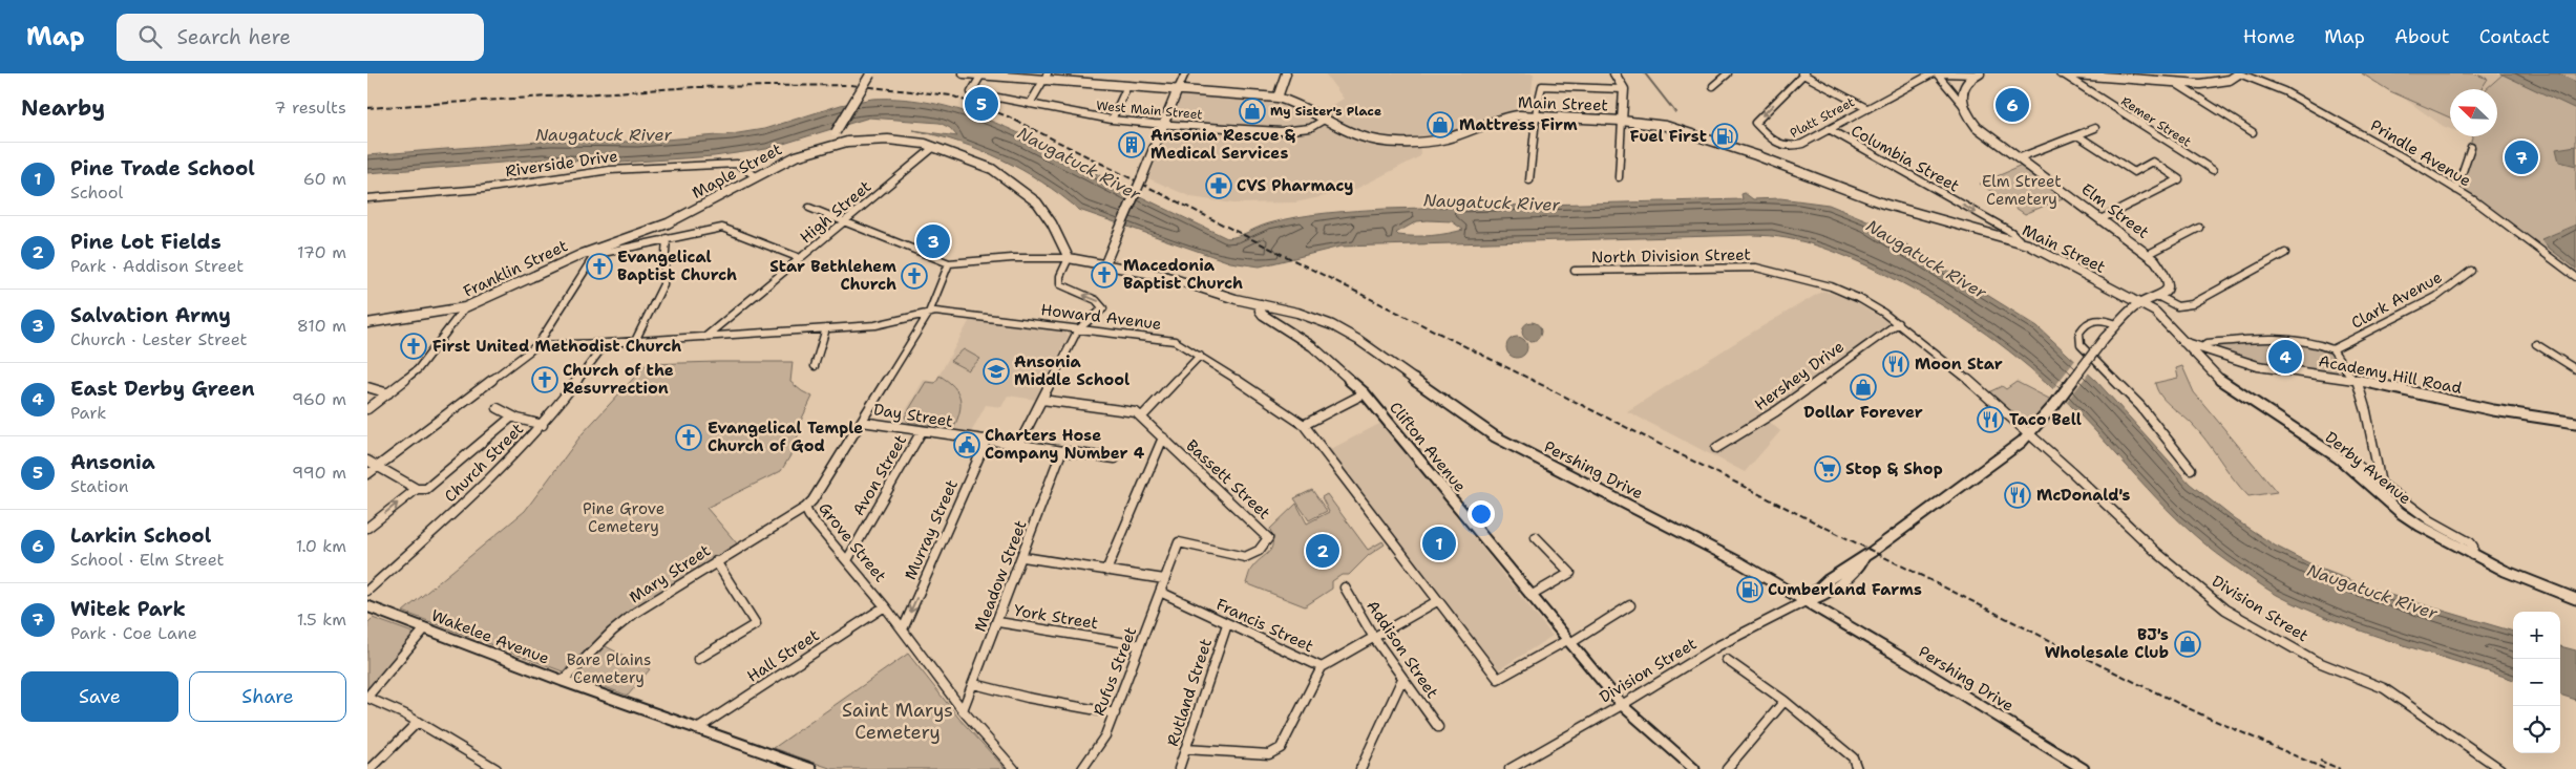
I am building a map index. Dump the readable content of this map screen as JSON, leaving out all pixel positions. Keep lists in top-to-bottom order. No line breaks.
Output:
{"streets":{"main road":["Main Street","Maple Street","Elm Street","Franklin Street","Academy Hill Road","Clifton Avenue","Derby Avenue","Pershing Drive","Division Street","Wakelee Avenue"],"street":["West Main Street","Platt Street","Remer Street","Prindle Avenue","Columbia Street","Riverside Drive","High Street","North Division Street","Clark Avenue","Howard Avenue","Hershey Drive","Day Street","Church Street","Avon Street","Bassett Street","Murray Street","Grove Street","Mary Street","Meadow Street","York Street","Francis Street","Addison Street","Hall Street","Rufus Street","Rutland Street"]},"crossings":[["Main Street","West Main Street"],["Main Street","Columbia Street"],["Main Street","Derby Avenue"],["Main Street","Division Street"],["Platt Street","Columbia Street"],["Riverside Drive","Maple Street"],["Maple Street","Franklin Street"],["High Street","Franklin Street"],["High Street","Howard Avenue"],["North Division Street","Hershey Drive"],["North Division Street","Division Street"],["Howard Avenue","Clifton Avenue"],["Howard Avenue","Church Street"],["Howard Avenue","Grove Street"],["Howard Avenue","Francis Street"],["Academy Hill Road","Derby Avenue"],["Day Street","Avon Street"],["Day Street","Murray Street"],["Day Street","Grove Street"],["Day Street","Meadow Street"],["Clifton Avenue","Pershing Drive"],["Clifton Avenue","Division Street"],["Derby Avenue","Division Street"],["Pershing Drive","Division Street"],["Avon Street","Grove Street"],["Bassett Street","Rufus Street"],["Murray Street","Grove Street"],["Grove Street","Mary Street"],["Grove Street","Meadow Street"],["Grove Street","Hall Street"],["Mary Street","Wakelee Avenue"],["Meadow Street","York Street"],["York Street","Rufus Street"],["Francis Street","Addison Street"],["Francis Street","Rufus Street"],["Francis Street","Rutland Street"],["Wakelee Avenue","Hall Street"]],"one_way":["Columbia Street","Murray Street"],"water":["Naugatuck River"],"parks":["Elm Street Cemetery","Pine Grove Cemetery","Bare Plains Cemetery","Saint Marys Cemetery"],"places":{"shop":["My Sister's Place","Mattress Firm","Dollar Forever","BJ's Wholesale Club"],"fuel station":["Fuel First","Cumberland Farms"],"building":["Ansonia Rescue & Medical Services"],"pharmacy":["CVS Pharmacy"],"church":["Evangelical Baptist Church","Macedonia Baptist Church","Star Bethlehem Church","First United Methodist Church","Church of the Resurrection","Evangelical Temple Church of God"],"restaurant":["Moon Star","Taco Bell","McDonald's"],"school or university":["Ansonia Middle School"],"public building":["Charters Hose Company Number 4"],"supermarket":["Stop & Shop"]},"north":"top left","page":{"header":"Map","search":"Search here","nav":["Home","Map","About","Contact"],"heading":["Nearby","7 results"],"pins":["5","6","7","3","4","1","2"],"list":[{"mark":"1","name":"Pine Trade School","note":"School","value":"60 m"},{"mark":"2","name":"Pine Lot Fields","note":"Park · Addison Street","value":"170 m"},{"mark":"3","name":"Salvation Army","note":"Church · Lester Street","value":"810 m"},{"mark":"4","name":"East Derby Green","note":"Park","value":"960 m"},{"mark":"5","name":"Ansonia","note":"Station","value":"990 m"},{"mark":"6","name":"Larkin School","note":"School · Elm Street","value":"1.0 km"},{"mark":"7","name":"Witek Park","note":"Park · Coe Lane","value":"1.5 km"}],"map_buttons":["+","−"],"buttons":["Save","Share"]}}
